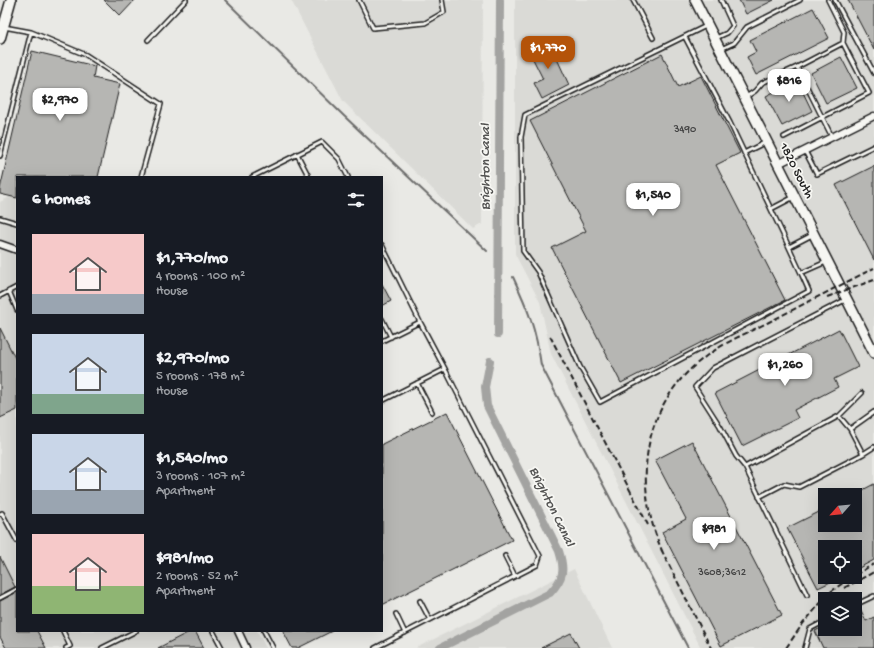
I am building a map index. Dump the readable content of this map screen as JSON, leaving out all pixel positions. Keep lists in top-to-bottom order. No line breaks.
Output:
{"streets":{"street":["1820 South"]},"water":["Brighton Canal"],"house_numbers":["3490","3608;3612"],"north":"bottom left","page":{"price":["$1,770","$816","$2,970","$1,540","$1,260","$981"],"heading":"6 homes","list":[{"name":"$1,770/mo","note":"4 rooms · 100 m² · House"},{"name":"$2,970/mo","note":"5 rooms · 178 m² · House"},{"name":"$1,540/mo","note":"3 rooms · 107 m² · Apartment"},{"name":"$981/mo","note":"2 rooms · 52 m² · Apartment"}]}}
